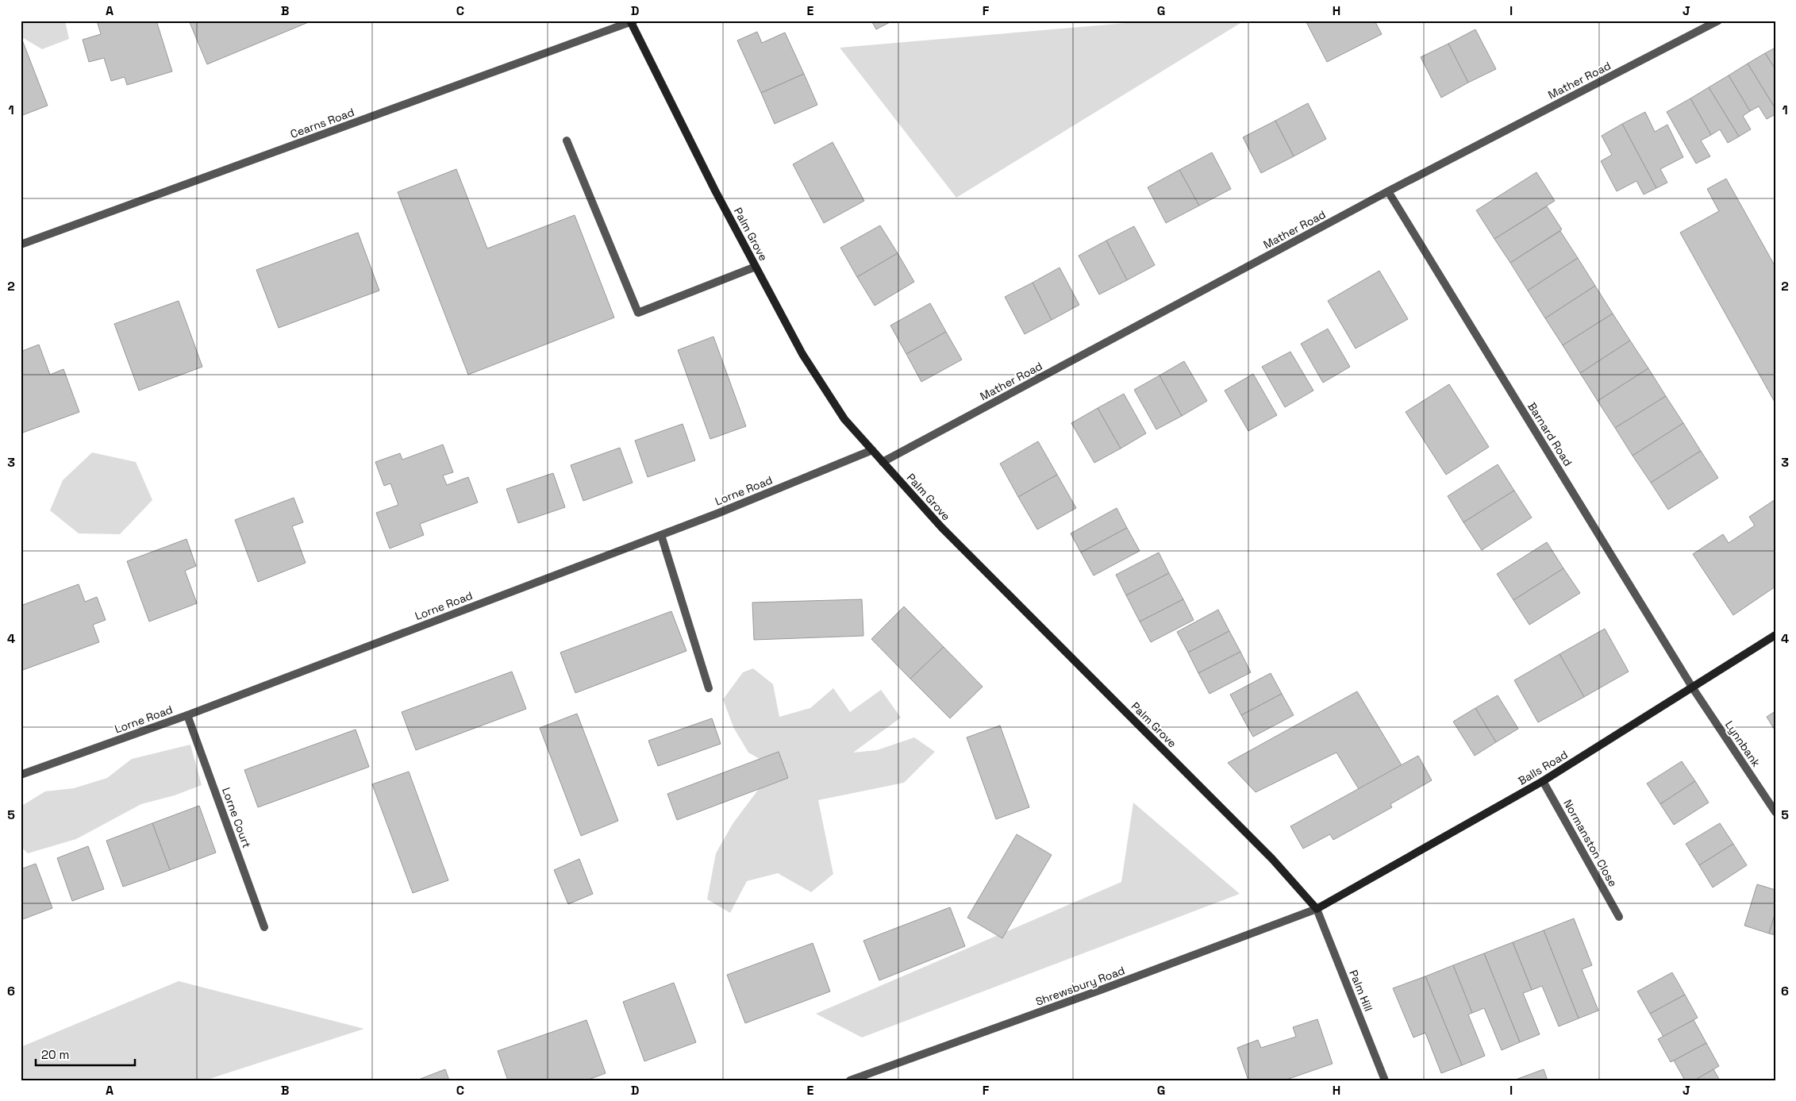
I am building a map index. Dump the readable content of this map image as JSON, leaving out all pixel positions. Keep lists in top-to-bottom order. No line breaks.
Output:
{"streets":{"street":["Mather Road","Cearns Road","Palm Grove","Barnard Road","Lorne Road","Lynnbank","Balls Road","Lorne Court","Normanston Close","Shrewsbury Road","Palm Hill"]},"crossings":[["Mather Road","Palm Grove"],["Mather Road","Barnard Road"],["Cearns Road","Palm Grove"],["Palm Grove","Lorne Road"],["Palm Grove","Balls Road"],["Palm Grove","Shrewsbury Road"],["Palm Grove","Palm Hill"],["Barnard Road","Lynnbank"],["Barnard Road","Balls Road"],["Lorne Road","Lorne Court"],["Lynnbank","Balls Road"],["Balls Road","Normanston Close"],["Balls Road","Shrewsbury Road"],["Balls Road","Palm Hill"],["Shrewsbury Road","Palm Hill"]],"scale_bar":"20 m","grid":{"columns":["A","B","C","D","E","F","G","H","I","J"],"rows":["1","2","3","4","5","6"]}}
